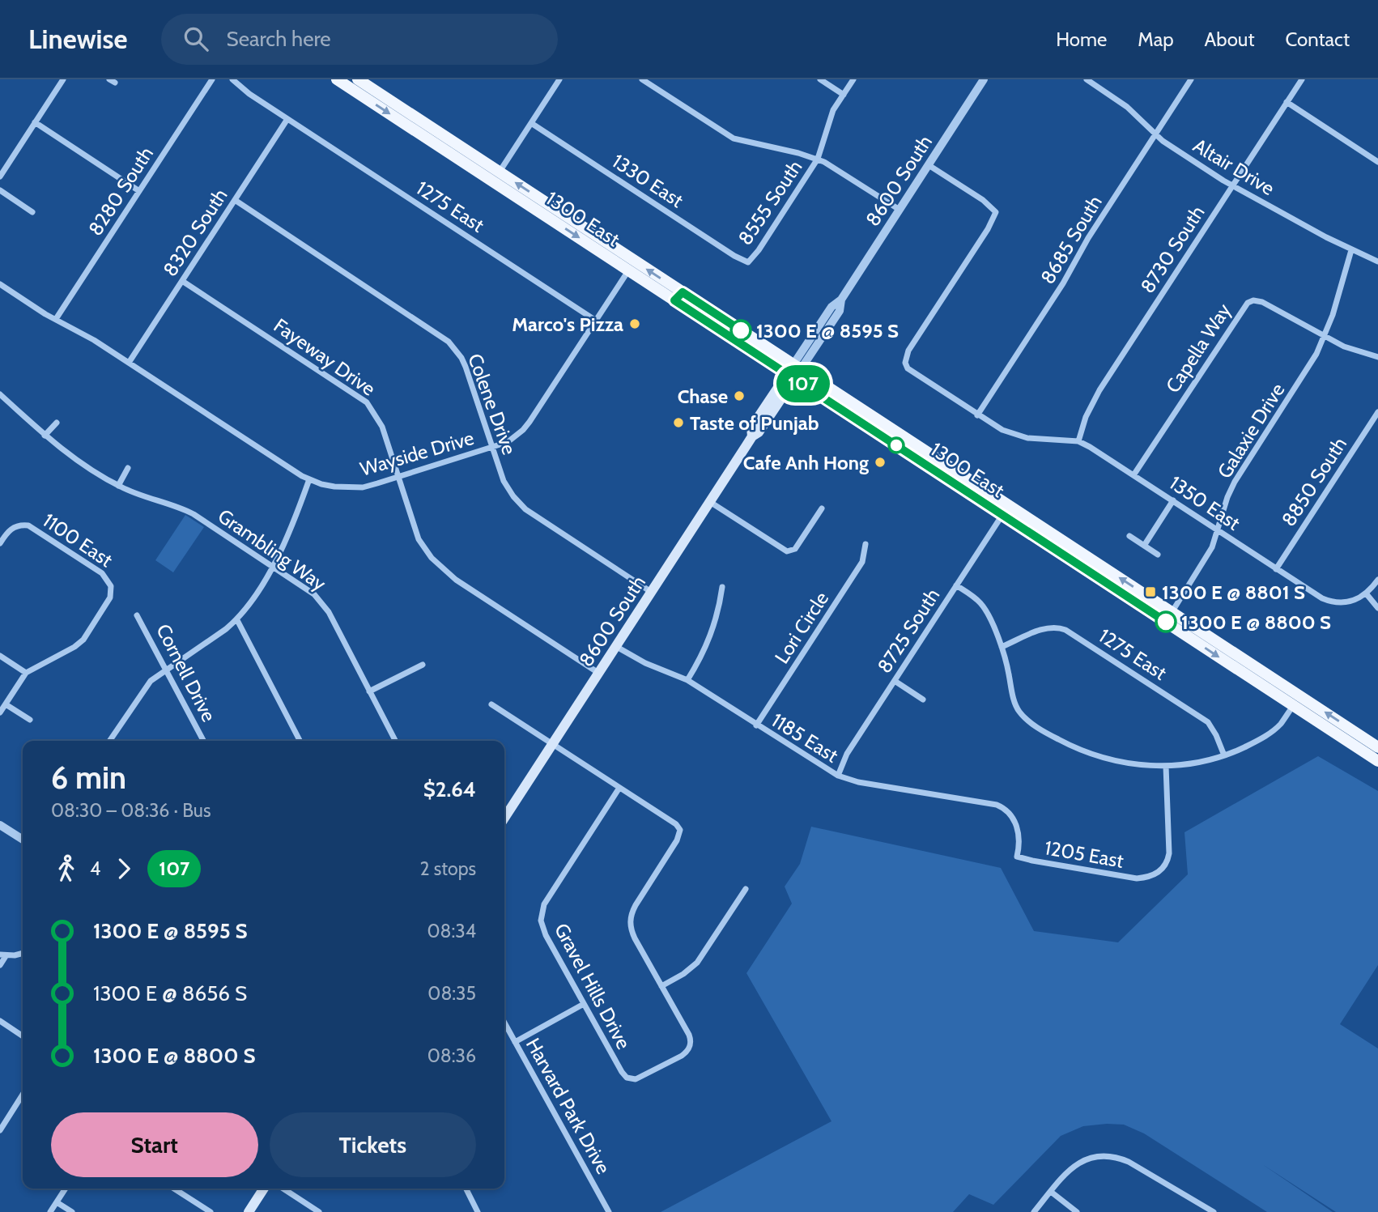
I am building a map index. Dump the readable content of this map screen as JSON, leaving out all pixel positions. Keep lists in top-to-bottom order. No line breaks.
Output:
{"streets":{"main road":["8600 South","1300 East"],"street":["Altair Drive","1330 East","8280 South","8555 South","1275 East","8320 South","8685 South","8730 South","Capella Way","Fayeway Drive","Colene Drive","Galaxie Drive","Wayside Drive","8850 South","1350 East","1100 East","Grambling Way","Lori Circle","8725 South","Cornell Drive","1185 East","1205 East","Gravel Hills Drive","Harvard Park Drive"]},"crossings":[["Altair Drive","8685 South"],["Altair Drive","8730 South"],["Altair Drive","Galaxie Drive"],["1330 East","8555 South"],["8600 South","1300 East"],["8600 South","Fayeway Drive"],["8600 South","Colene Drive"],["8600 South","1185 East"],["8280 South","Wayside Drive"],["1275 East","8320 South"],["1275 East","Wayside Drive"],["1300 East","Galaxie Drive"],["1300 East","Wayside Drive"],["1300 East","8725 South"],["8320 South","Fayeway Drive"],["8320 South","Colene Drive"],["8320 South","Wayside Drive"],["8730 South","1350 East"],["Capella Way","Galaxie Drive"],["Capella Way","1350 East"],["Fayeway Drive","Wayside Drive"],["Colene Drive","Wayside Drive"],["Galaxie Drive","1350 East"],["8850 South","1350 East"],["Lori Circle","1185 East"],["8725 South","1185 East"],["1185 East","1205 East"]],"places":{"other":["Marco's Pizza","1300 E @ 8595 S","Chase","Taste of Punjab","Cafe Anh Hong","1300 E @ 8800 S"],"transit":["1300 E @ 8801 S"]},"lines":["bus line 107"],"page":{"header":"Linewise","search":"Search here","nav":["Home","Map","About","Contact"],"on_map":"107","heading":["6 min","08:30 – 08:36 · Bus","$2.64"],"legs":["4","107","2 stops"],"list":[{"name":"1300 E @ 8595 S","value":"08:34"},{"name":"1300 E @ 8656 S","value":"08:35"},{"name":"1300 E @ 8800 S","value":"08:36"}],"buttons":["Start","Tickets"]}}
